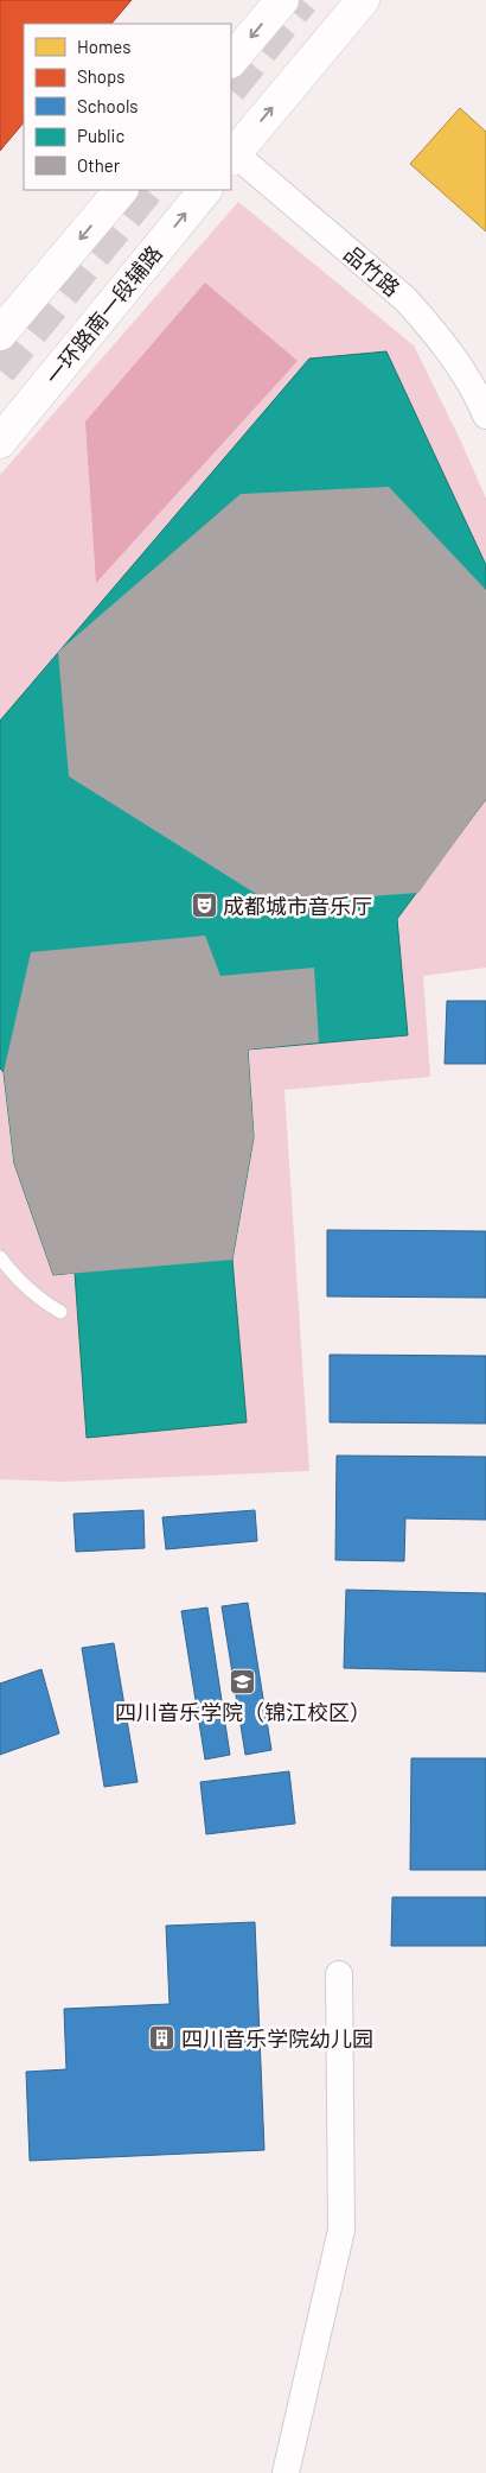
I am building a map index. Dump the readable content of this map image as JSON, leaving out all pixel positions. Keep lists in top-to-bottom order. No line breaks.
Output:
{"streets":{"main road":["一环路南一段辅路"],"street":["品竹路"]},"places":{"theatre":["成都城市音乐厅"],"school or university":["四川音乐学院（锦江校区）"],"building":["四川音乐学院幼儿园"]},"legend":["Homes","Shops","Schools","Public","Other"]}
